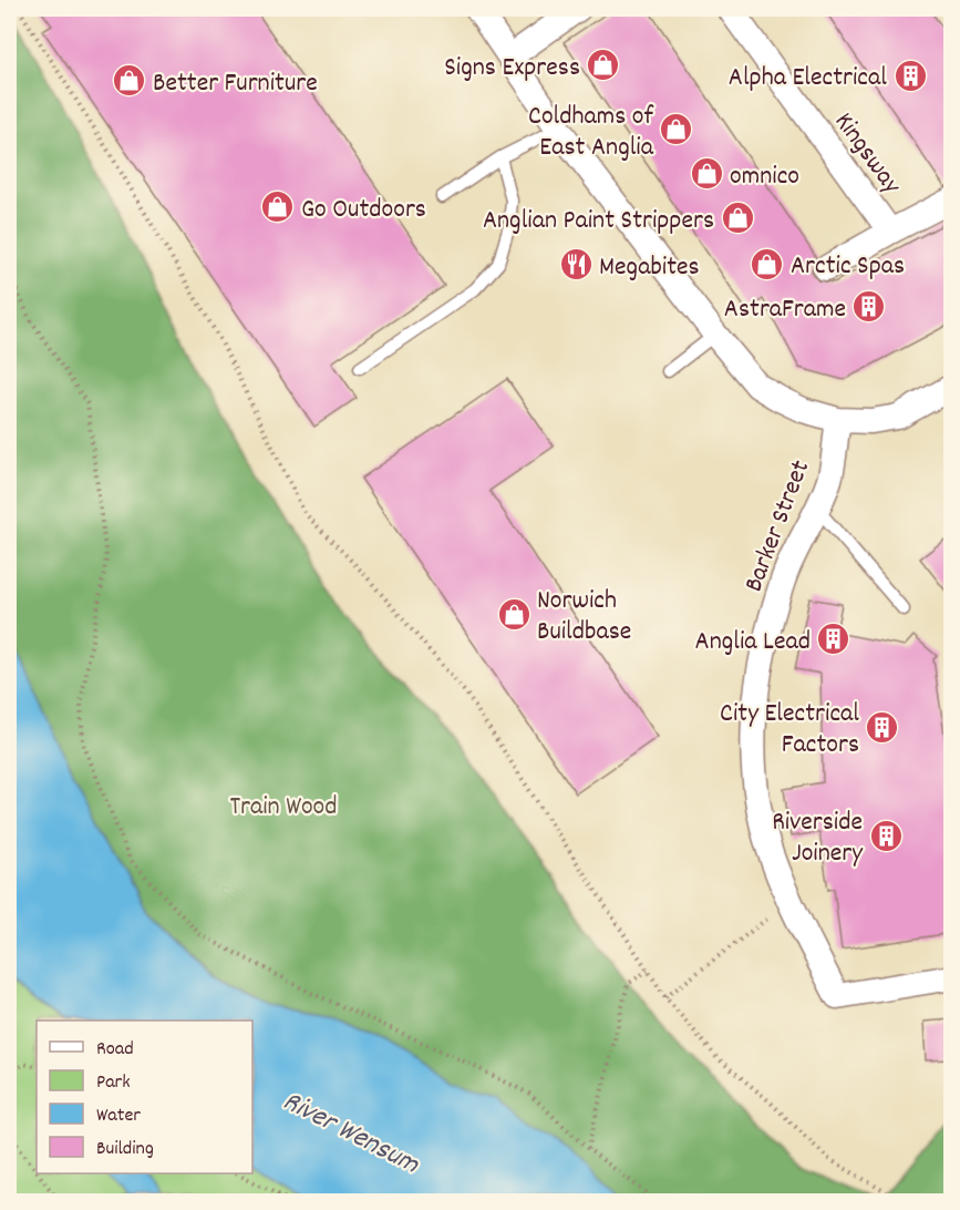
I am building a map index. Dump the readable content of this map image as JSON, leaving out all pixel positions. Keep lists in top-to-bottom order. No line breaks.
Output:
{"streets":{"street":["Kingsway","Barker Street"]},"water":["River Wensum"],"parks":["Train Wood"],"places":{"shop":["Signs Express","Better Furniture","Coldhams of East Anglia","omnico","Go Outdoors","Anglian Paint Strippers","Arctic Spas","Norwich Buildbase"],"building":["Alpha Electrical","AstraFrame","Anglia Lead","City Electrical Factors","Riverside Joinery"],"restaurant":["Megabites"]},"legend":["Road","Park","Water","Building"]}
